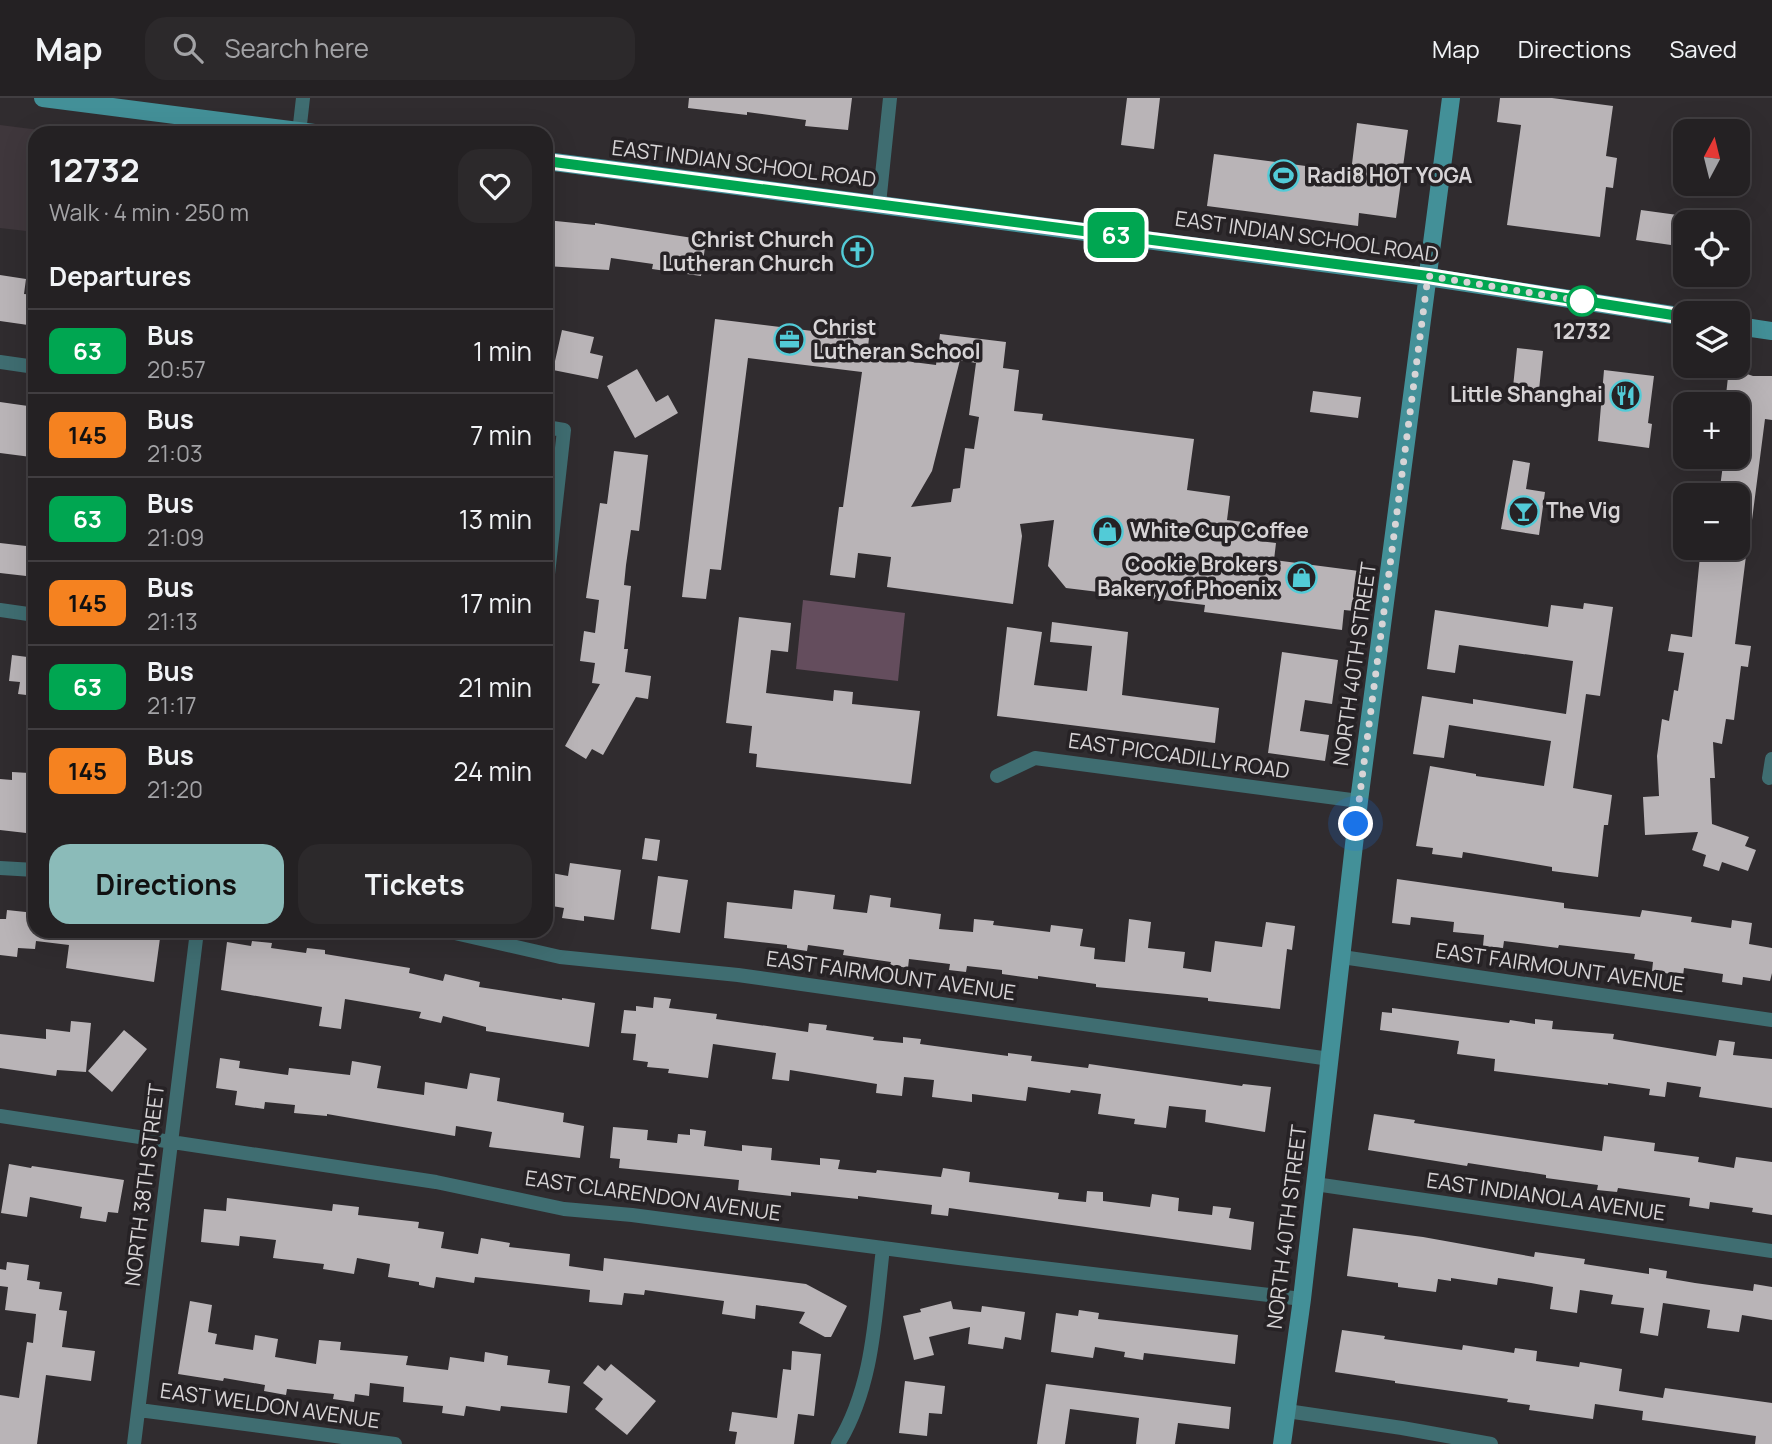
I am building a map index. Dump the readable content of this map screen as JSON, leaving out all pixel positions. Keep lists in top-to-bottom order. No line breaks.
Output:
{"streets":{"main road":["EAST INDIAN SCHOOL ROAD","NORTH 40TH STREET"],"street":["EAST PICCADILLY ROAD","EAST FAIRMOUNT AVENUE","NORTH 38TH STREET","EAST CLARENDON AVENUE","EAST INDIANOLA AVENUE","EAST WELDON AVENUE"]},"crossings":[["EAST INDIAN SCHOOL ROAD","NORTH 40TH STREET"],["NORTH 40TH STREET","EAST PICCADILLY ROAD"],["NORTH 40TH STREET","EAST FAIRMOUNT AVENUE"],["NORTH 40TH STREET","EAST CLARENDON AVENUE"],["NORTH 40TH STREET","EAST INDIANOLA AVENUE"],["NORTH 38TH STREET","EAST CLARENDON AVENUE"],["NORTH 38TH STREET","EAST WELDON AVENUE"]],"places":{"sports":["Radi8 HOT YOGA"],"church":["Christ Church Lutheran Church"],"other":["12732"],"office":["Christ Lutheran School"],"restaurant":["Little Shanghai"],"bar":["The Vig"],"shop":["White Cup Coffee","Cookie Brokers Bakery of Phoenix"]},"lines":["bus line 63"],"north":"top","page":{"header":"Map","search":"Search here","nav":["Map","Directions","Saved"],"on_map":"63","map_buttons":["+","−"],"heading":[["12732","Walk · 4 min · 250 m"],"Departures"],"list":[{"mark":"63","name":"Bus","note":"20:57","value":"1 min"},{"mark":"145","name":"Bus","note":"21:03","value":"7 min"},{"mark":"63","name":"Bus","note":"21:09","value":"13 min"},{"mark":"145","name":"Bus","note":"21:13","value":"17 min"},{"mark":"63","name":"Bus","note":"21:17","value":"21 min"},{"mark":"145","name":"Bus","note":"21:20","value":"24 min"}],"buttons":["Directions","Tickets"]}}
